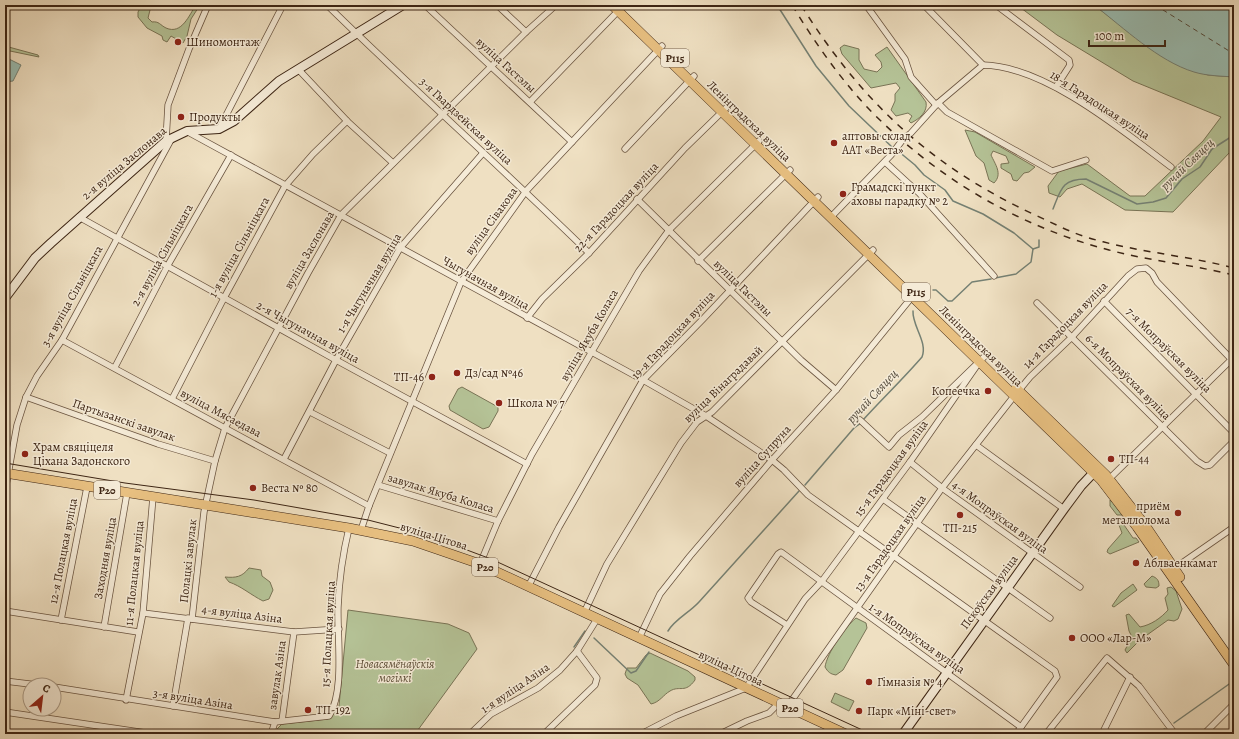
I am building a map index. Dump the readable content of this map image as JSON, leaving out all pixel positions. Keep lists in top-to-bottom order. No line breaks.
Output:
{"streets":{"main road":["Р115","Ленінградская вуліца","2-я вуліца Заслонава","Р20","вуліца Цітова","Пскоўская вуліца"],"street":["вуліца Гастэлы","18-я Гарадоцкая вуліца","3-я Гвардзейская вуліца","22-я Гарадоцкая вуліца","вуліца Сівакова","1-я вуліца Сільніцкага","вуліца Заслонава","2-я вуліца Сільніцкага","1-я Чыгуначная вуліца","Чыгуначная вуліца","3-я вуліца Сільніцкага","14-я Гарадоцкая вуліца","2-я Чыгуначная вуліца","вуліца Якуба Коласа","19-я Гарадоцкая вуліца","7-я Мопраўская вуліца","6-я Мопраўская вуліца","вуліца Вінаградавай","вуліца Мясаедава","Партызанскі завулак","вуліца Супруна","15-я Гарадоцкая вуліца","завулак Якуба Коласа","4-я Мопраўская вуліца","13-я Гарадоцкая вуліца","12-я Полацкая вуліца","Заходняя вуліца","Полацкі завулак","11-я Полацкая вуліца","4-я вуліца Азіна","15-я Полацкая вуліца","1-я Мопраўская вуліца","завулак Азіна","1-я вуліца Азіна","3-я вуліца Азіна"]},"crossings":[["вуліца Гастэлы","22-я Гарадоцкая вуліца"],["вуліца Гастэлы","вуліца Сівакова"],["вуліца Гастэлы","вуліца Заслонава"],["вуліца Гастэлы","вуліца Якуба Коласа"],["вуліца Гастэлы","19-я Гарадоцкая вуліца"],["вуліца Гастэлы","вуліца Вінаградавай"],["вуліца Гастэлы","вуліца Супруна"],["3-я Гвардзейская вуліца","2-я вуліца Заслонава"],["3-я Гвардзейская вуліца","22-я Гарадоцкая вуліца"],["3-я Гвардзейская вуліца","вуліца Сівакова"],["3-я Гвардзейская вуліца","вуліца Заслонава"],["3-я Гвардзейская вуліца","1-я Чыгуначная вуліца"],["Ленінградская вуліца","22-я Гарадоцкая вуліца"],["Ленінградская вуліца","вуліца Сівакова"],["Ленінградская вуліца","14-я Гарадоцкая вуліца"],["Ленінградская вуліца","вуліца Якуба Коласа"],["Ленінградская вуліца","19-я Гарадоцкая вуліца"],["Ленінградская вуліца","вуліца Вінаградавай"],["Ленінградская вуліца","вуліца Супруна"],["Ленінградская вуліца","15-я Гарадоцкая вуліца"],["Ленінградская вуліца","13-я Гарадоцкая вуліца"],["Ленінградская вуліца","Пскоўская вуліца"],["2-я вуліца Заслонава","Чыгуначная вуліца"],["2-я вуліца Заслонава","3-я вуліца Сільніцкага"],["2-я вуліца Заслонава","2-я Чыгуначная вуліца"],["22-я Гарадоцкая вуліца","Чыгуначная вуліца"],["вуліца Сівакова","Чыгуначная вуліца"],["вуліца Сівакова","2-я Чыгуначная вуліца"],["вуліца Сівакова","вуліца Мясаедава"],["вуліца Сівакова","завулак Якуба Коласа"],["вуліца Сівакова","вуліца Цітова"],["1-я вуліца Сільніцкага","Чыгуначная вуліца"],["1-я вуліца Сільніцкага","2-я Чыгуначная вуліца"],["1-я вуліца Сільніцкага","вуліца Мясаедава"],["вуліца Заслонава","Чыгуначная вуліца"],["вуліца Заслонава","2-я Чыгуначная вуліца"],["вуліца Заслонава","вуліца Мясаедава"],["вуліца Заслонава","Партызанскі завулак"],["вуліца Заслонава","вуліца Цітова"],["вуліца Заслонава","Полацкі завулак"],["2-я вуліца Сільніцкага","Чыгуначная вуліца"],["2-я вуліца Сільніцкага","2-я Чыгуначная вуліца"],["2-я вуліца Сільніцкага","вуліца Мясаедава"],["1-я Чыгуначная вуліца","Чыгуначная вуліца"],["1-я Чыгуначная вуліца","2-я Чыгуначная вуліца"],["1-я Чыгуначная вуліца","вуліца Мясаедава"],["Чыгуначная вуліца","вуліца Якуба Коласа"],["Чыгуначная вуліца","19-я Гарадоцкая вуліца"],["Чыгуначная вуліца","вуліца Вінаградавай"],["Чыгуначная вуліца","вуліца Супруна"],["Чыгуначная вуліца","15-я Гарадоцкая вуліца"],["Чыгуначная вуліца","13-я Гарадоцкая вуліца"],["Чыгуначная вуліца","Пскоўская вуліца"],["Чыгуначная вуліца","1-я Мопраўская вуліца"],["3-я вуліца Сільніцкага","2-я Чыгуначная вуліца"],["3-я вуліца Сільніцкага","вуліца Мясаедава"],["3-я вуліца Сільніцкага","Партызанскі завулак"],["3-я вуліца Сільніцкага","вуліца Цітова"],["14-я Гарадоцкая вуліца","7-я Мопраўская вуліца"],["14-я Гарадоцкая вуліца","6-я Мопраўская вуліца"],["14-я Гарадоцкая вуліца","13-я Гарадоцкая вуліца"],["2-я Чыгуначная вуліца","вуліца Якуба Коласа"],["вуліца Якуба Коласа","завулак Якуба Коласа"],["вуліца Якуба Коласа","вуліца Цітова"],["19-я Гарадоцкая вуліца","вуліца Цітова"],["вуліца Вінаградавай","вуліца Цітова"],["вуліца Супруна","вуліца Цітова"],["15-я Гарадоцкая вуліца","4-я Мопраўская вуліца"],["15-я Гарадоцкая вуліца","вуліца Цітова"],["15-я Гарадоцкая вуліца","1-я Мопраўская вуліца"],["4-я Мопраўская вуліца","13-я Гарадоцкая вуліца"],["4-я Мопраўская вуліца","Пскоўская вуліца"],["вуліца Цітова","13-я Гарадоцкая вуліца"],["вуліца Цітова","12-я Полацкая вуліца"],["вуліца Цітова","Заходняя вуліца"],["вуліца Цітова","Полацкі завулак"],["вуліца Цітова","11-я Полацкая вуліца"],["вуліца Цітова","15-я Полацкая вуліца"],["вуліца Цітова","1-я вуліца Азіна"],["13-я Гарадоцкая вуліца","1-я Мопраўская вуліца"],["Полацкі завулак","4-я вуліца Азіна"],["Полацкі завулак","3-я вуліца Азіна"],["11-я Полацкая вуліца","4-я вуліца Азіна"],["11-я Полацкая вуліца","3-я вуліца Азіна"],["Пскоўская вуліца","1-я Мопраўская вуліца"],["4-я вуліца Азіна","15-я Полацкая вуліца"],["4-я вуліца Азіна","завулак Азіна"],["15-я Полацкая вуліца","3-я вуліца Азіна"],["завулак Азіна","3-я вуліца Азіна"]],"water":["ручай Свяцец"],"parks":["Новасямёнаўскія могілкі"],"places":["Шиномонтаж","Продукты","аптовы склад ААТ «Веста»","Грамадскі пункт аховы парадку № 2","Дз/сад №46","ТП-46","Копеечка","Школа № 7","Храм свяціцеля Ціхана Задонского","ТП-44","Веста № 80","приём металлолома","ТП-215","Аблваенкамат","ООО «Лар-М»","Гімназія № 4","ТП-192","Парк «Міні-свет»"],"scale_bar":"100 m","north":"top right"}
